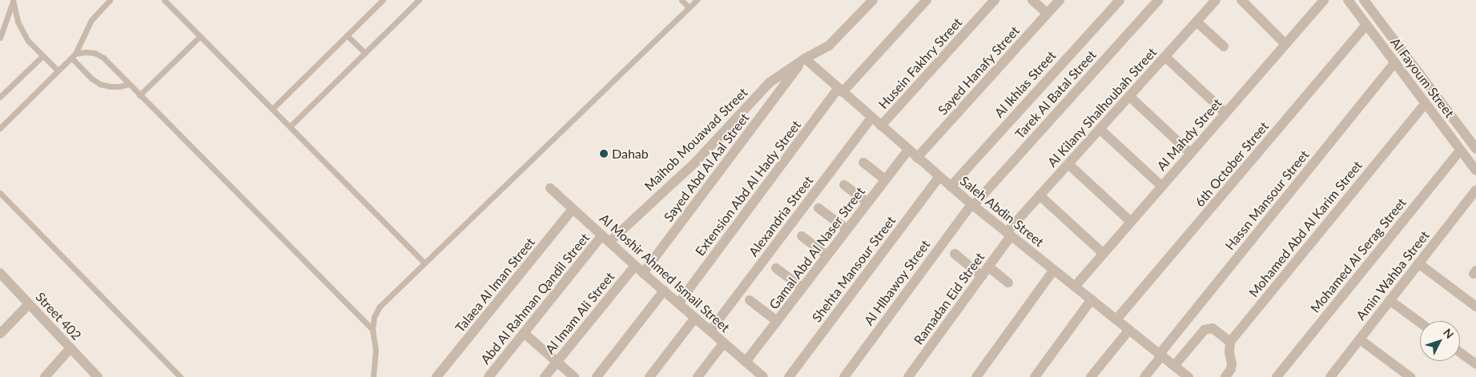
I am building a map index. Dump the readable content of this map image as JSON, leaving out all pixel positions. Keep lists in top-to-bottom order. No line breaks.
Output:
{"streets":{"street":["Husein Fakhry Street","Sayed Hanafy Street","Al Fayoum Street","Al Ikhlas Street","Tarek Al Batal Street","Al Kilany Shalhoubah Street","Al Mahdy Street","Maihob Mouawad Street","6th October Street","Sayed Abd Al Aal Street","Extension Abd Al Hady Street","Hassn Mansour Street","Saleh Abdin Street","Alexandria Street","Mohamed Abd Al Karim Street","Gamal Abd Al Naser Street","Mohamed Al Serag Street","Shehta Mansour Street","Al Moshir Ahmed Ismail Street","Amin Wahba Street","Al Hlbawoy Street","Talaea Al Iman Street","Abd Al Rahman Qandil Street","Ramadan Eid Street","Al Imam Ali Street","Street 402"]},"crossings":[["Husein Fakhry Street","Saleh Abdin Street"],["Sayed Hanafy Street","Saleh Abdin Street"],["Al Fayoum Street","6th October Street"],["Al Fayoum Street","Hassn Mansour Street"],["Al Fayoum Street","Mohamed Abd Al Karim Street"],["Al Fayoum Street","Mohamed Al Serag Street"],["Al Ikhlas Street","Saleh Abdin Street"],["Tarek Al Batal Street","Saleh Abdin Street"],["Tarek Al Batal Street","Al Hlbawoy Street"],["Al Kilany Shalhoubah Street","Saleh Abdin Street"],["Al Kilany Shalhoubah Street","Ramadan Eid Street"],["Al Mahdy Street","Saleh Abdin Street"],["Maihob Mouawad Street","Sayed Abd Al Aal Street"],["Maihob Mouawad Street","Saleh Abdin Street"],["Maihob Mouawad Street","Al Moshir Ahmed Ismail Street"],["Maihob Mouawad Street","Abd Al Rahman Qandil Street"],["6th October Street","Saleh Abdin Street"],["Sayed Abd Al Aal Street","Saleh Abdin Street"],["Sayed Abd Al Aal Street","Al Moshir Ahmed Ismail Street"],["Sayed Abd Al Aal Street","Al Imam Ali Street"],["Extension Abd Al Hady Street","Saleh Abdin Street"],["Extension Abd Al Hady Street","Al Moshir Ahmed Ismail Street"],["Hassn Mansour Street","Saleh Abdin Street"],["Saleh Abdin Street","Alexandria Street"],["Saleh Abdin Street","Gamal Abd Al Naser Street"],["Saleh Abdin Street","Shehta Mansour Street"],["Saleh Abdin Street","Al Hlbawoy Street"],["Saleh Abdin Street","Ramadan Eid Street"],["Alexandria Street","Al Moshir Ahmed Ismail Street"],["Gamal Abd Al Naser Street","Al Moshir Ahmed Ismail Street"],["Al Moshir Ahmed Ismail Street","Talaea Al Iman Street"],["Al Moshir Ahmed Ismail Street","Abd Al Rahman Qandil Street"],["Al Moshir Ahmed Ismail Street","Al Imam Ali Street"]],"places":["Dahab"],"north":"top right"}
